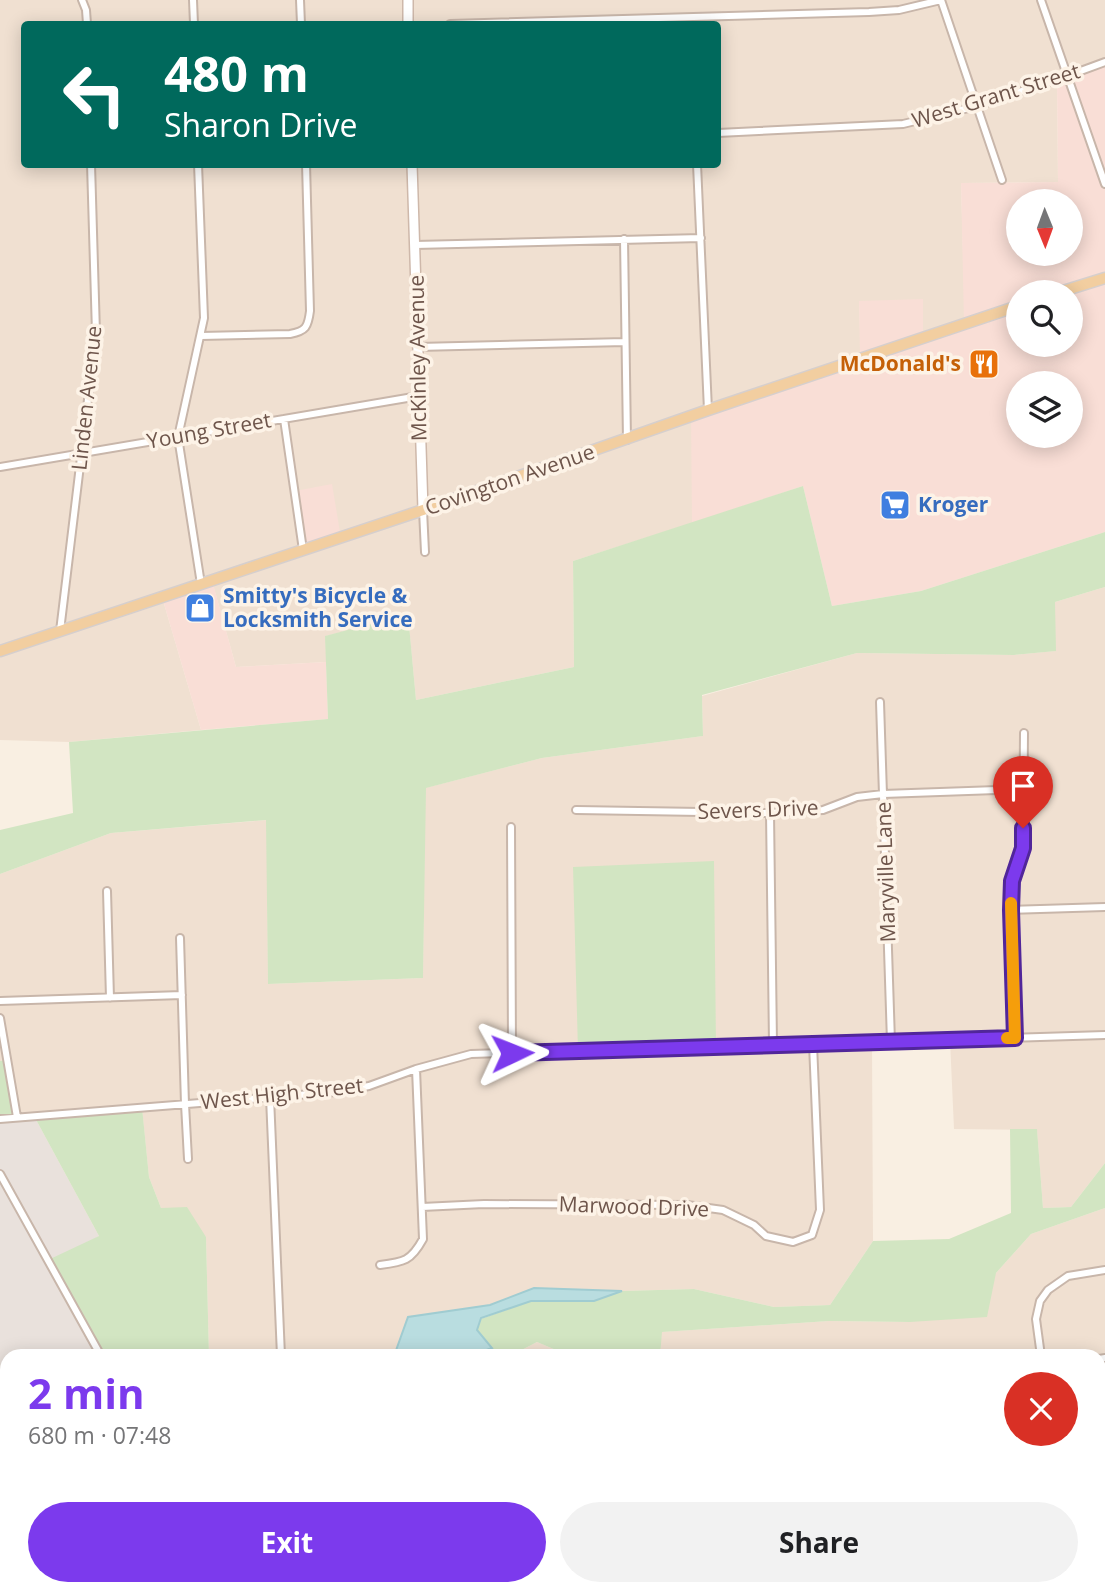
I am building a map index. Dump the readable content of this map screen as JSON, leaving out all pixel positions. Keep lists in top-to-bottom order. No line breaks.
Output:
{"streets":{"main road":["Covington Avenue"],"street":["West Grant Street","McKinley Avenue","Linden Avenue","Young Street","Severs Drive","Maryville Lane","West High Street","Marwood Drive"]},"crossings":[["McKinley Avenue","Young Street"],["McKinley Avenue","Covington Avenue"],["Linden Avenue","Young Street"],["Linden Avenue","Covington Avenue"],["Severs Drive","Maryville Lane"],["Maryville Lane","West High Street"],["West High Street","Marwood Drive"]],"places":{"restaurant":["McDonald's"],"supermarket":["Kroger"],"shop":["Smitty's Bicycle & Locksmith Service"]},"north":"bottom","page":{"turn":["480 m","Sharon Drive"],"heading":["2 min","680 m · 07:48"],"buttons":["Exit","Share"]}}
